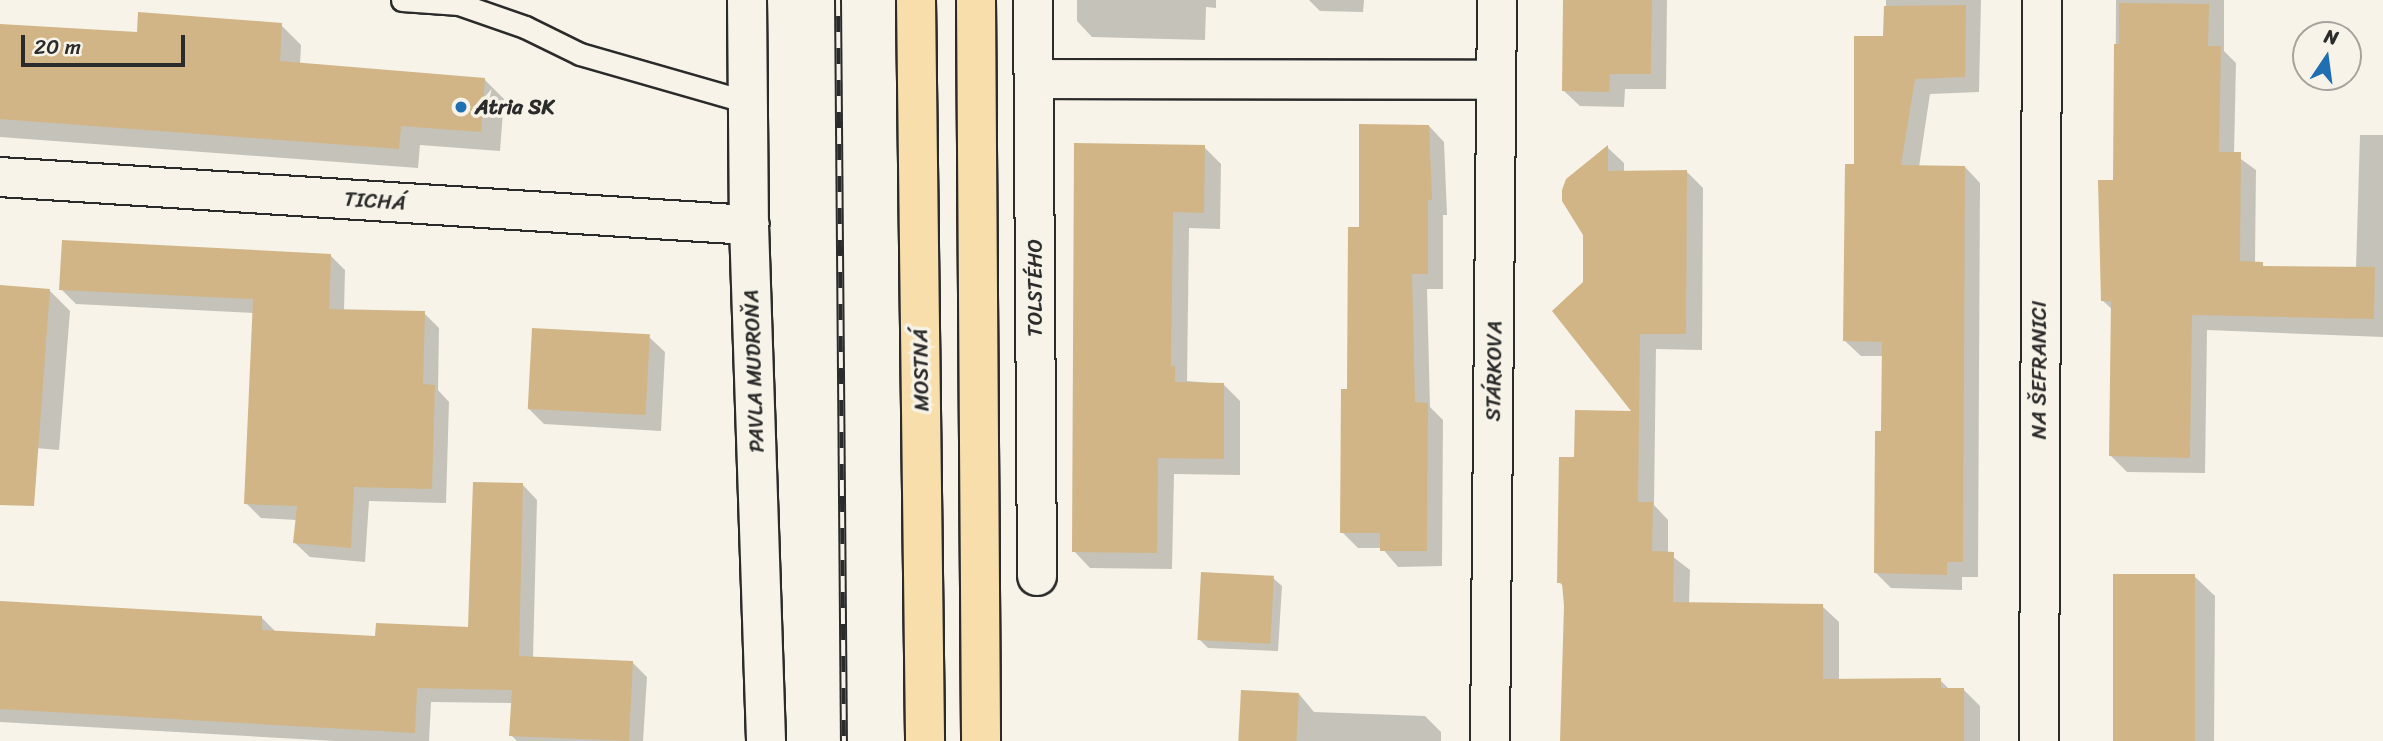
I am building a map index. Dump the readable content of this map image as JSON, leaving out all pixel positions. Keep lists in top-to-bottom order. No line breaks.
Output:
{"streets":{"main road":["MOSTNÁ"],"street":["TICHÁ","TOLSTÉHO","NA ŠEFRANICI","PAVLA MUDROŇA","STÁRKOVA"]},"crossings":[["TICHÁ","PAVLA MUDROŇA"]],"places":["Atria SK"],"scale_bar":"20 m","north":"top"}
